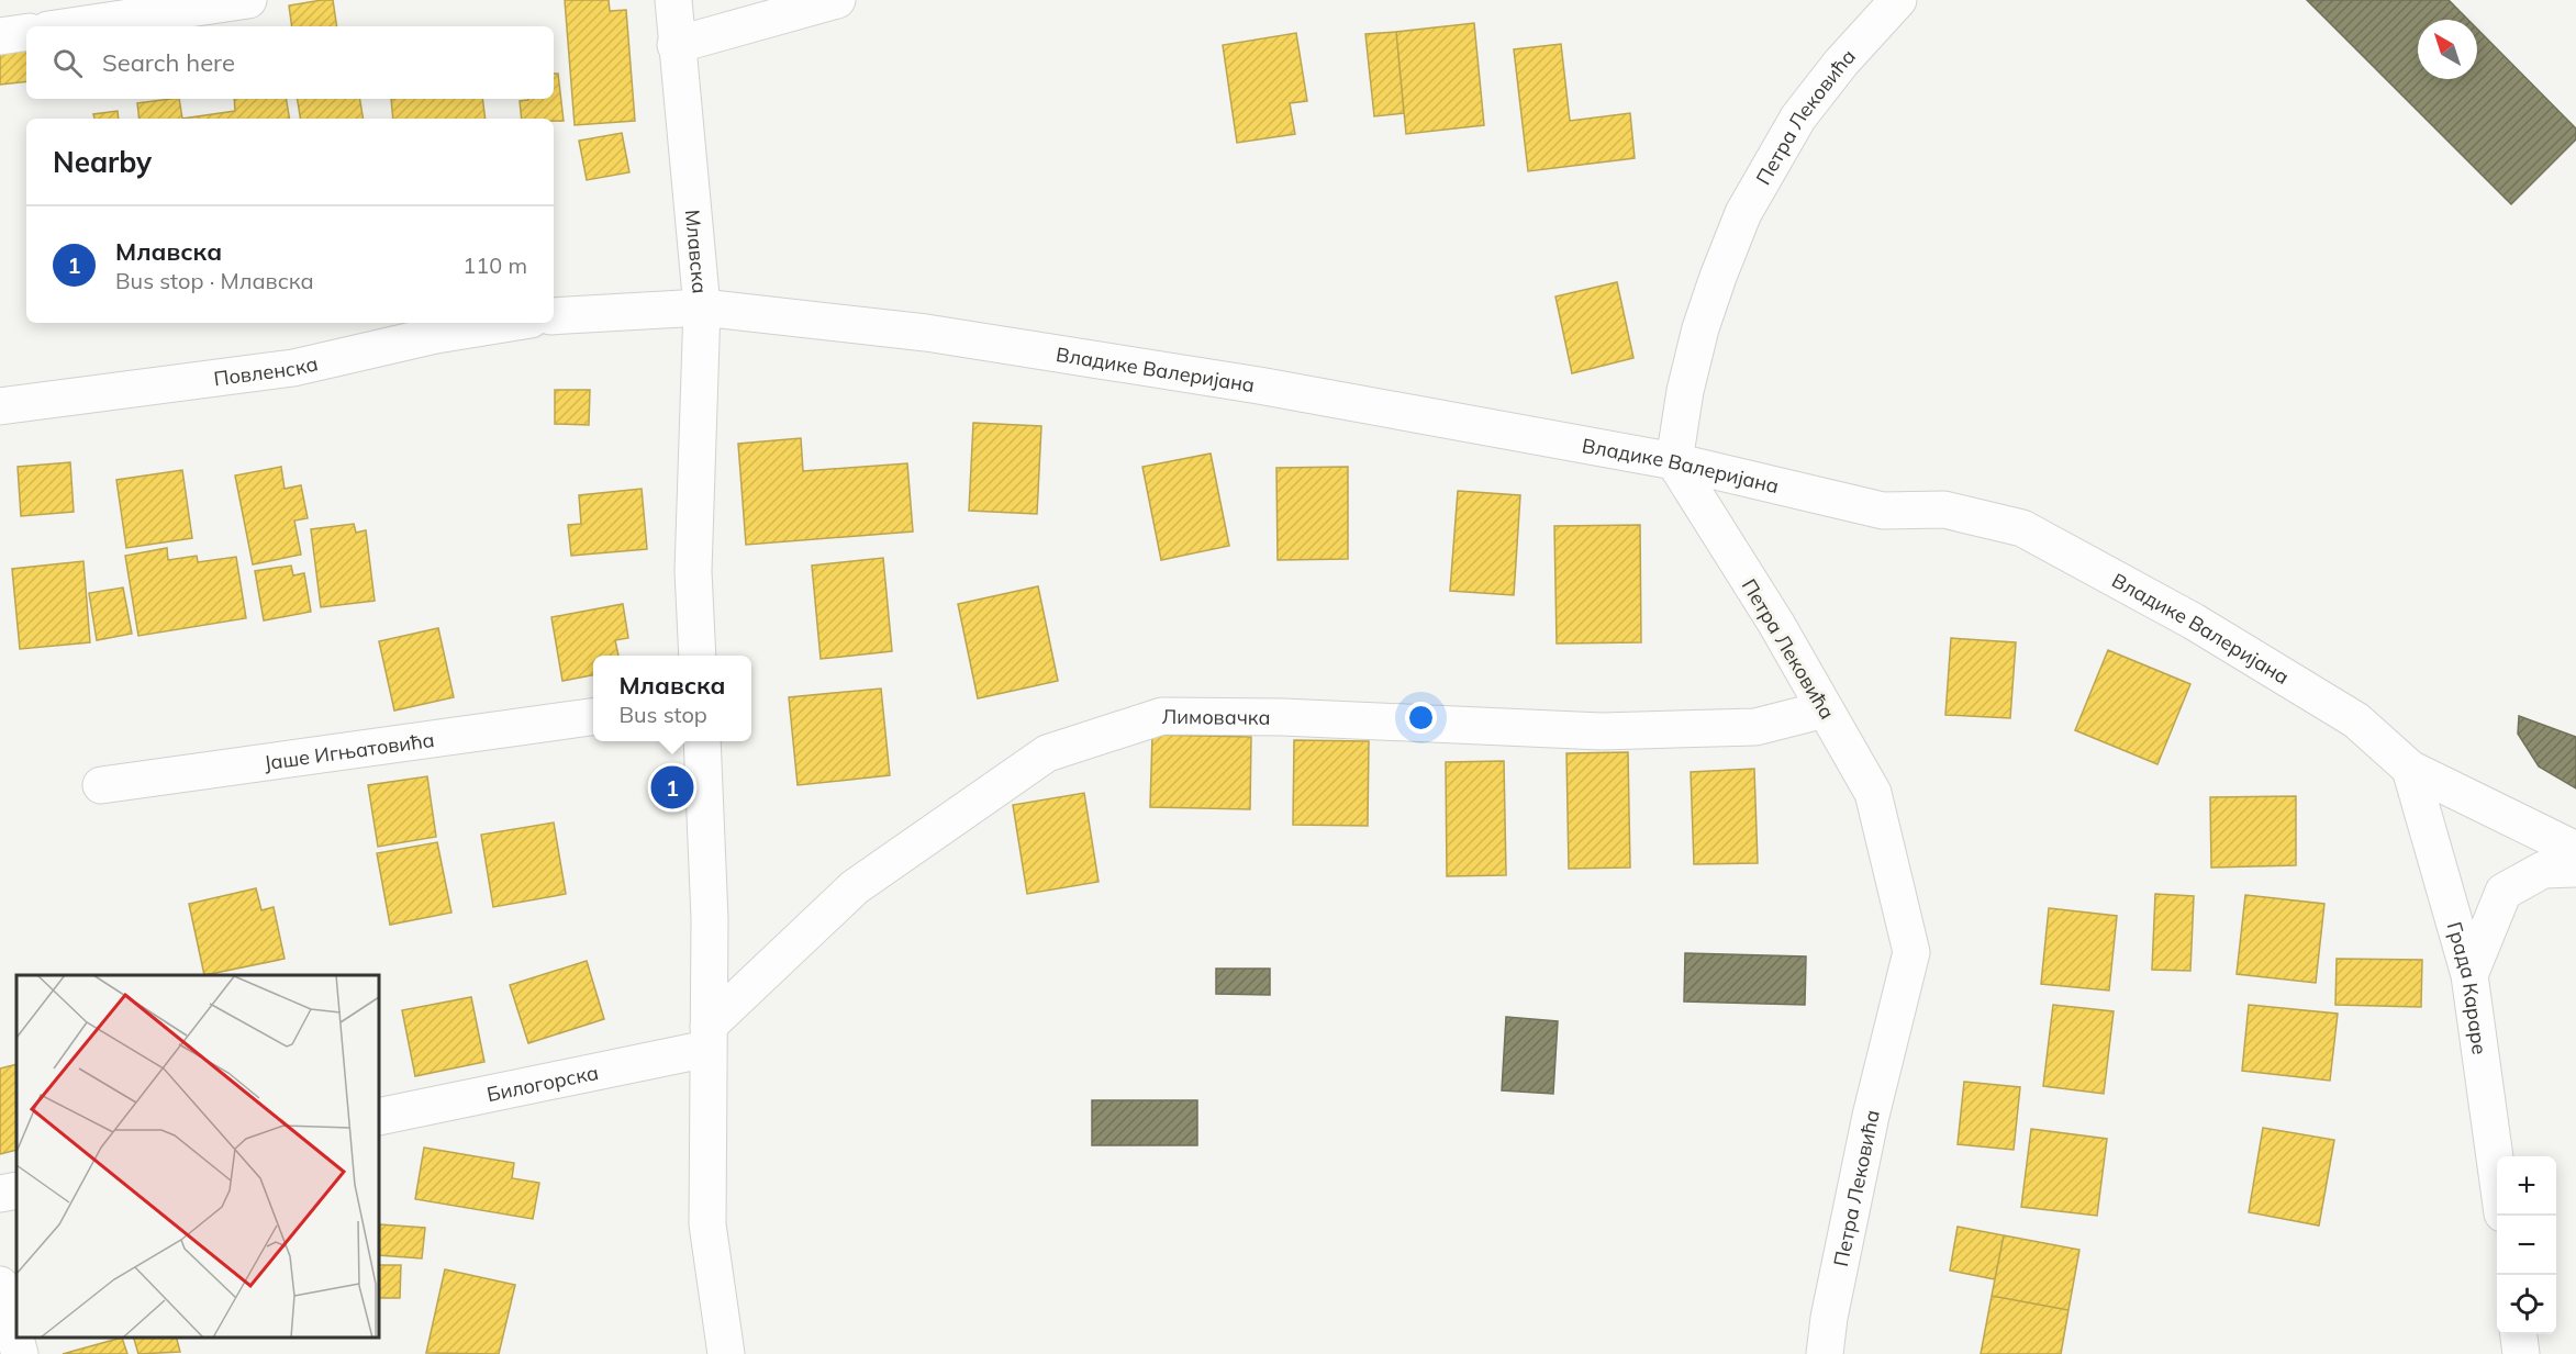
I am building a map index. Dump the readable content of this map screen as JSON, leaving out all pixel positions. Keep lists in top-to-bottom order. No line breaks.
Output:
{"streets":{"street":["Петра Лековића","Млавска","Владике Валеријана","Повленска","Лимовачка","Јаше Игњатовића","Града Караре","Билогорска"]},"crossings":[["Петра Лековића","Владике Валеријана"],["Петра Лековића","Лимовачка"],["Млавска","Владике Валеријана"],["Владике Валеријана","Града Караре"],["Лимовачка","Билогорска"]],"north":"top left","page":{"search":"Search here","heading":"Nearby","list":[{"mark":"1","name":"Млавска","note":"Bus stop · Млавска","value":"110 m"}],"popup":["Млавска","Bus stop"],"pins":"1","map_buttons":["+","−"]}}
